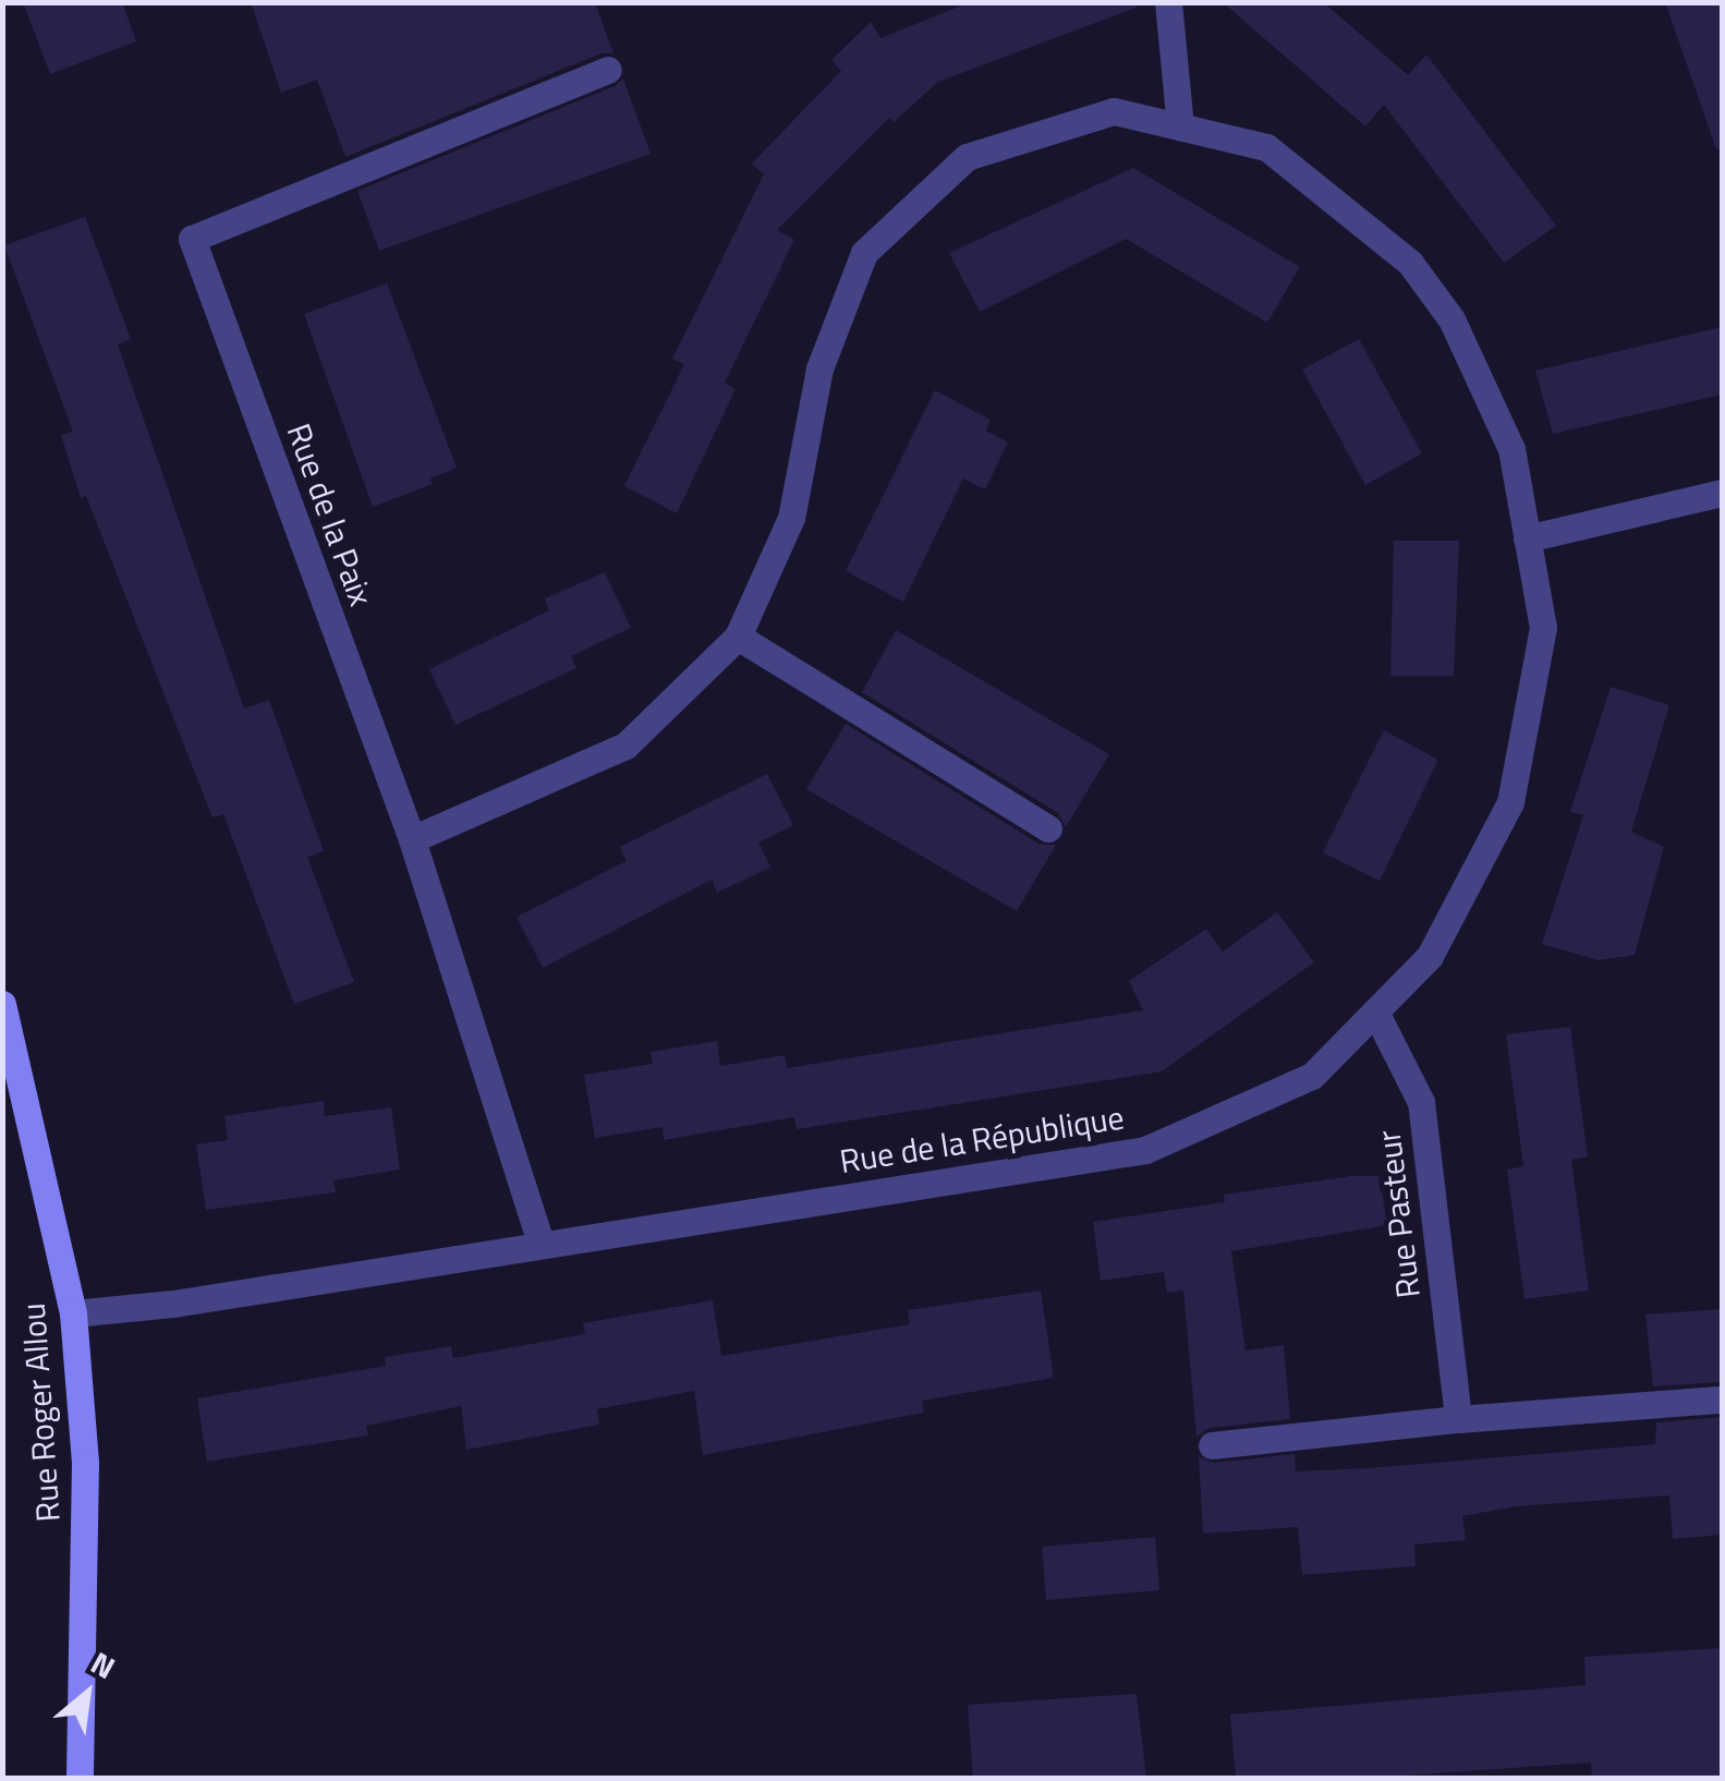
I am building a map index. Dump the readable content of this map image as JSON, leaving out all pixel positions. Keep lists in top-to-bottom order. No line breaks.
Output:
{"streets":{"street":["Rue de la Paix","Rue de la République","Rue Pasteur","Rue Roger Allou"]},"crossings":[["Rue de la Paix","Rue de la République"],["Rue de la République","Rue Pasteur"],["Rue de la République","Rue Roger Allou"]],"north":"top right"}
